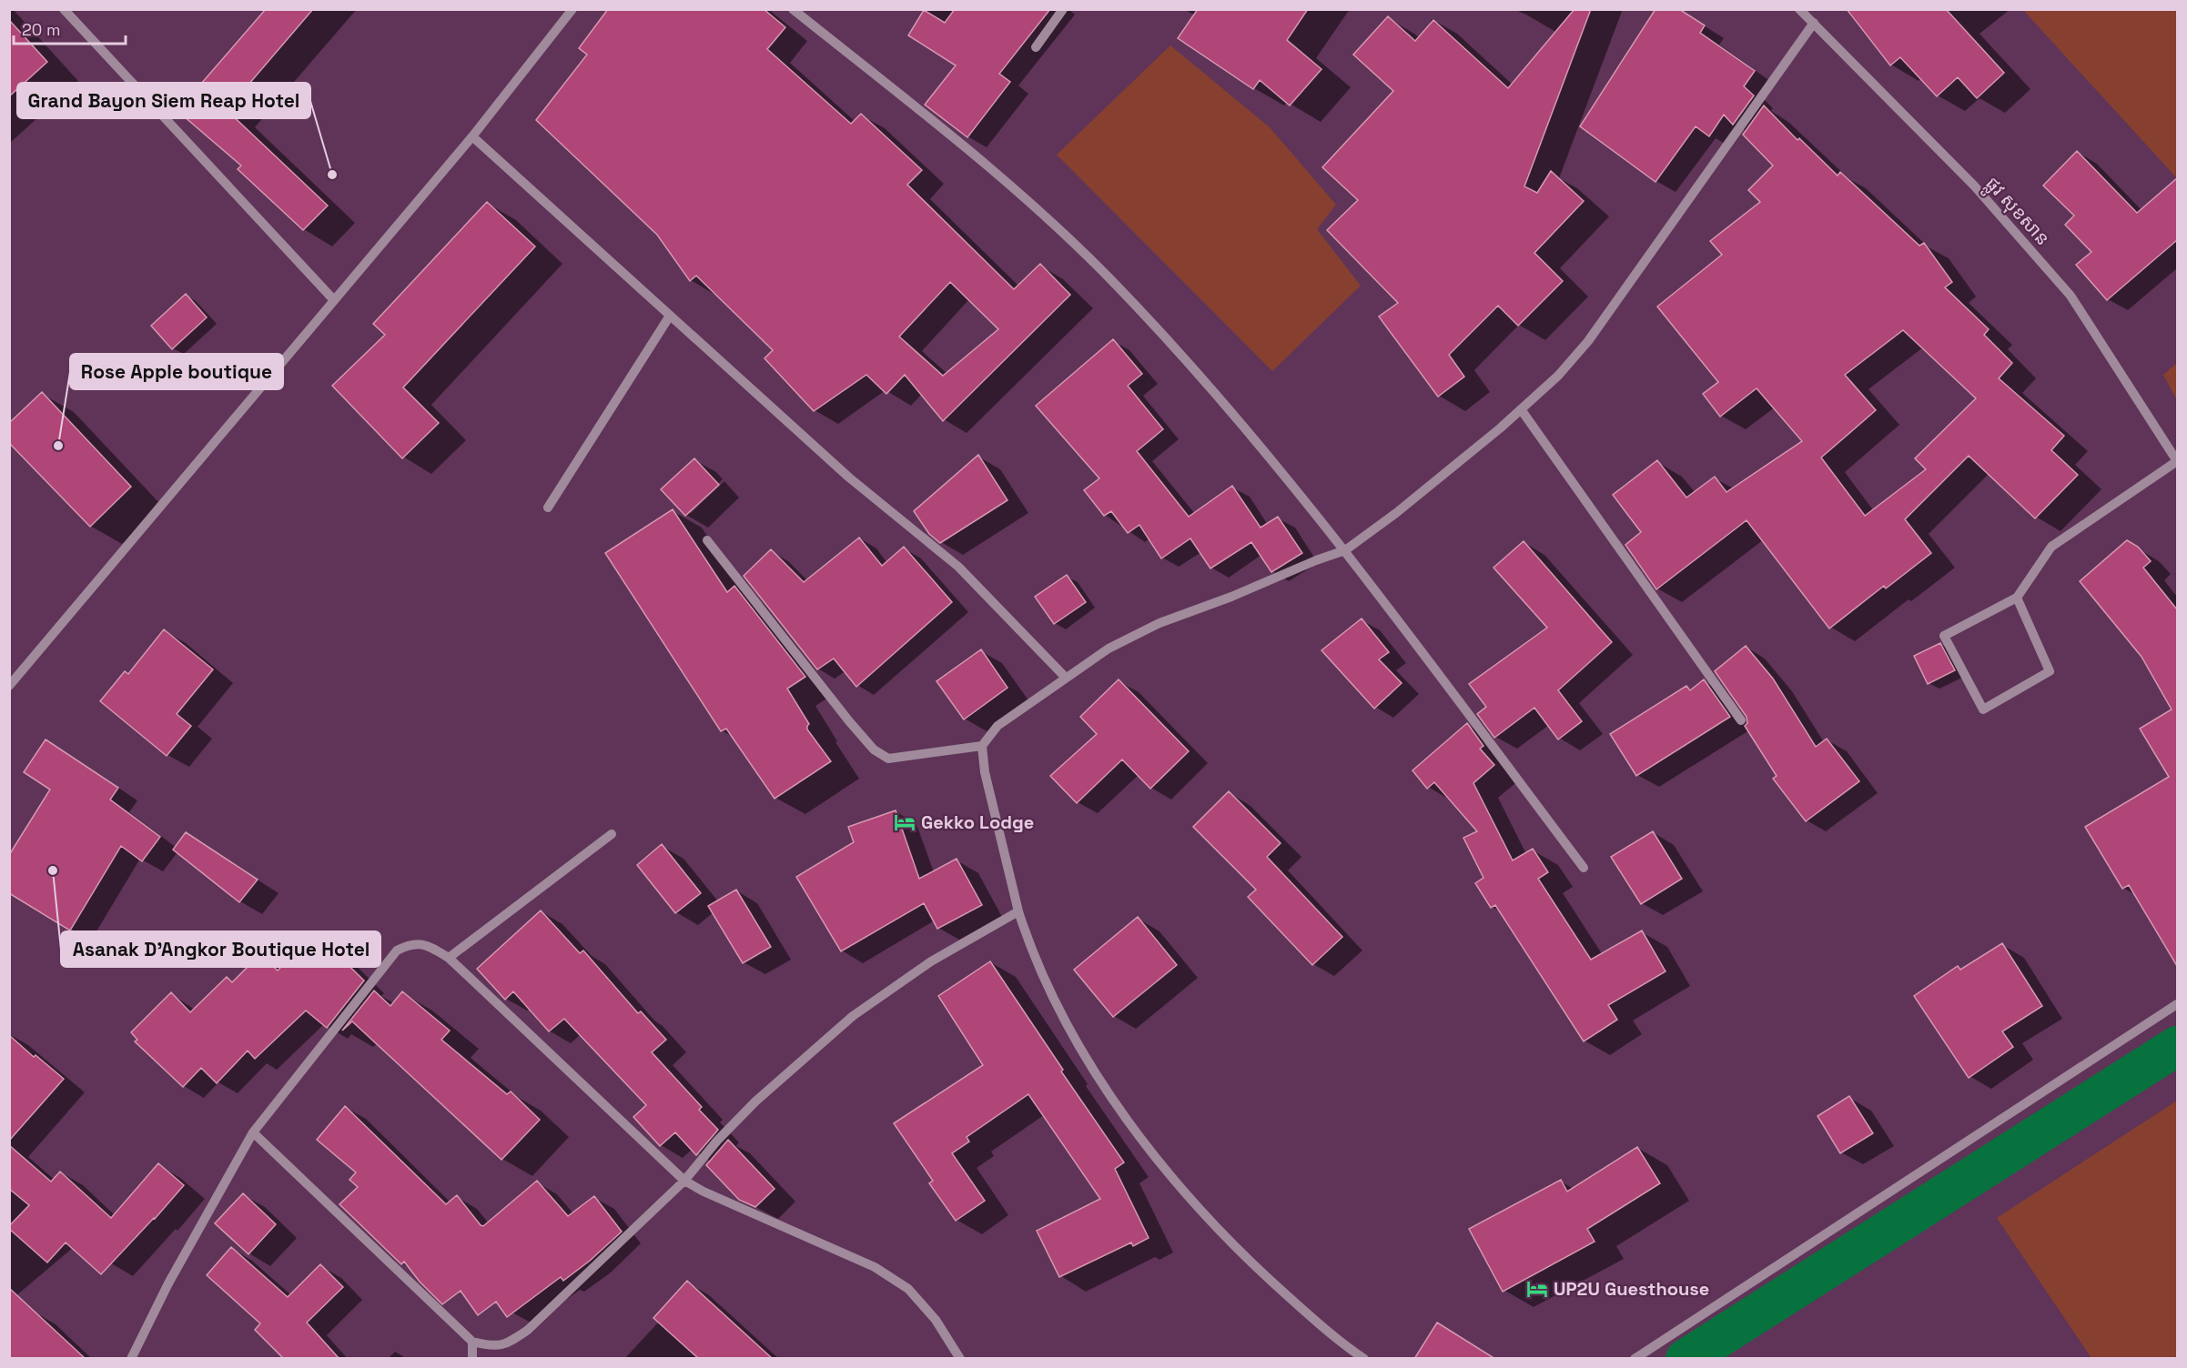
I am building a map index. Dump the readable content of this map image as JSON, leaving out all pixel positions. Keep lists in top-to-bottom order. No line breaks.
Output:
{"streets":{"street":["ផ្លូវ សុខសាន"]},"places":{"other":["Grand Bayon Siem Reap Hotel","Rose Apple boutique","Asanak D'Angkor Boutique Hotel"],"hotel":["Gekko Lodge","UP2U Guesthouse"]},"scale_bar":"20 m"}
